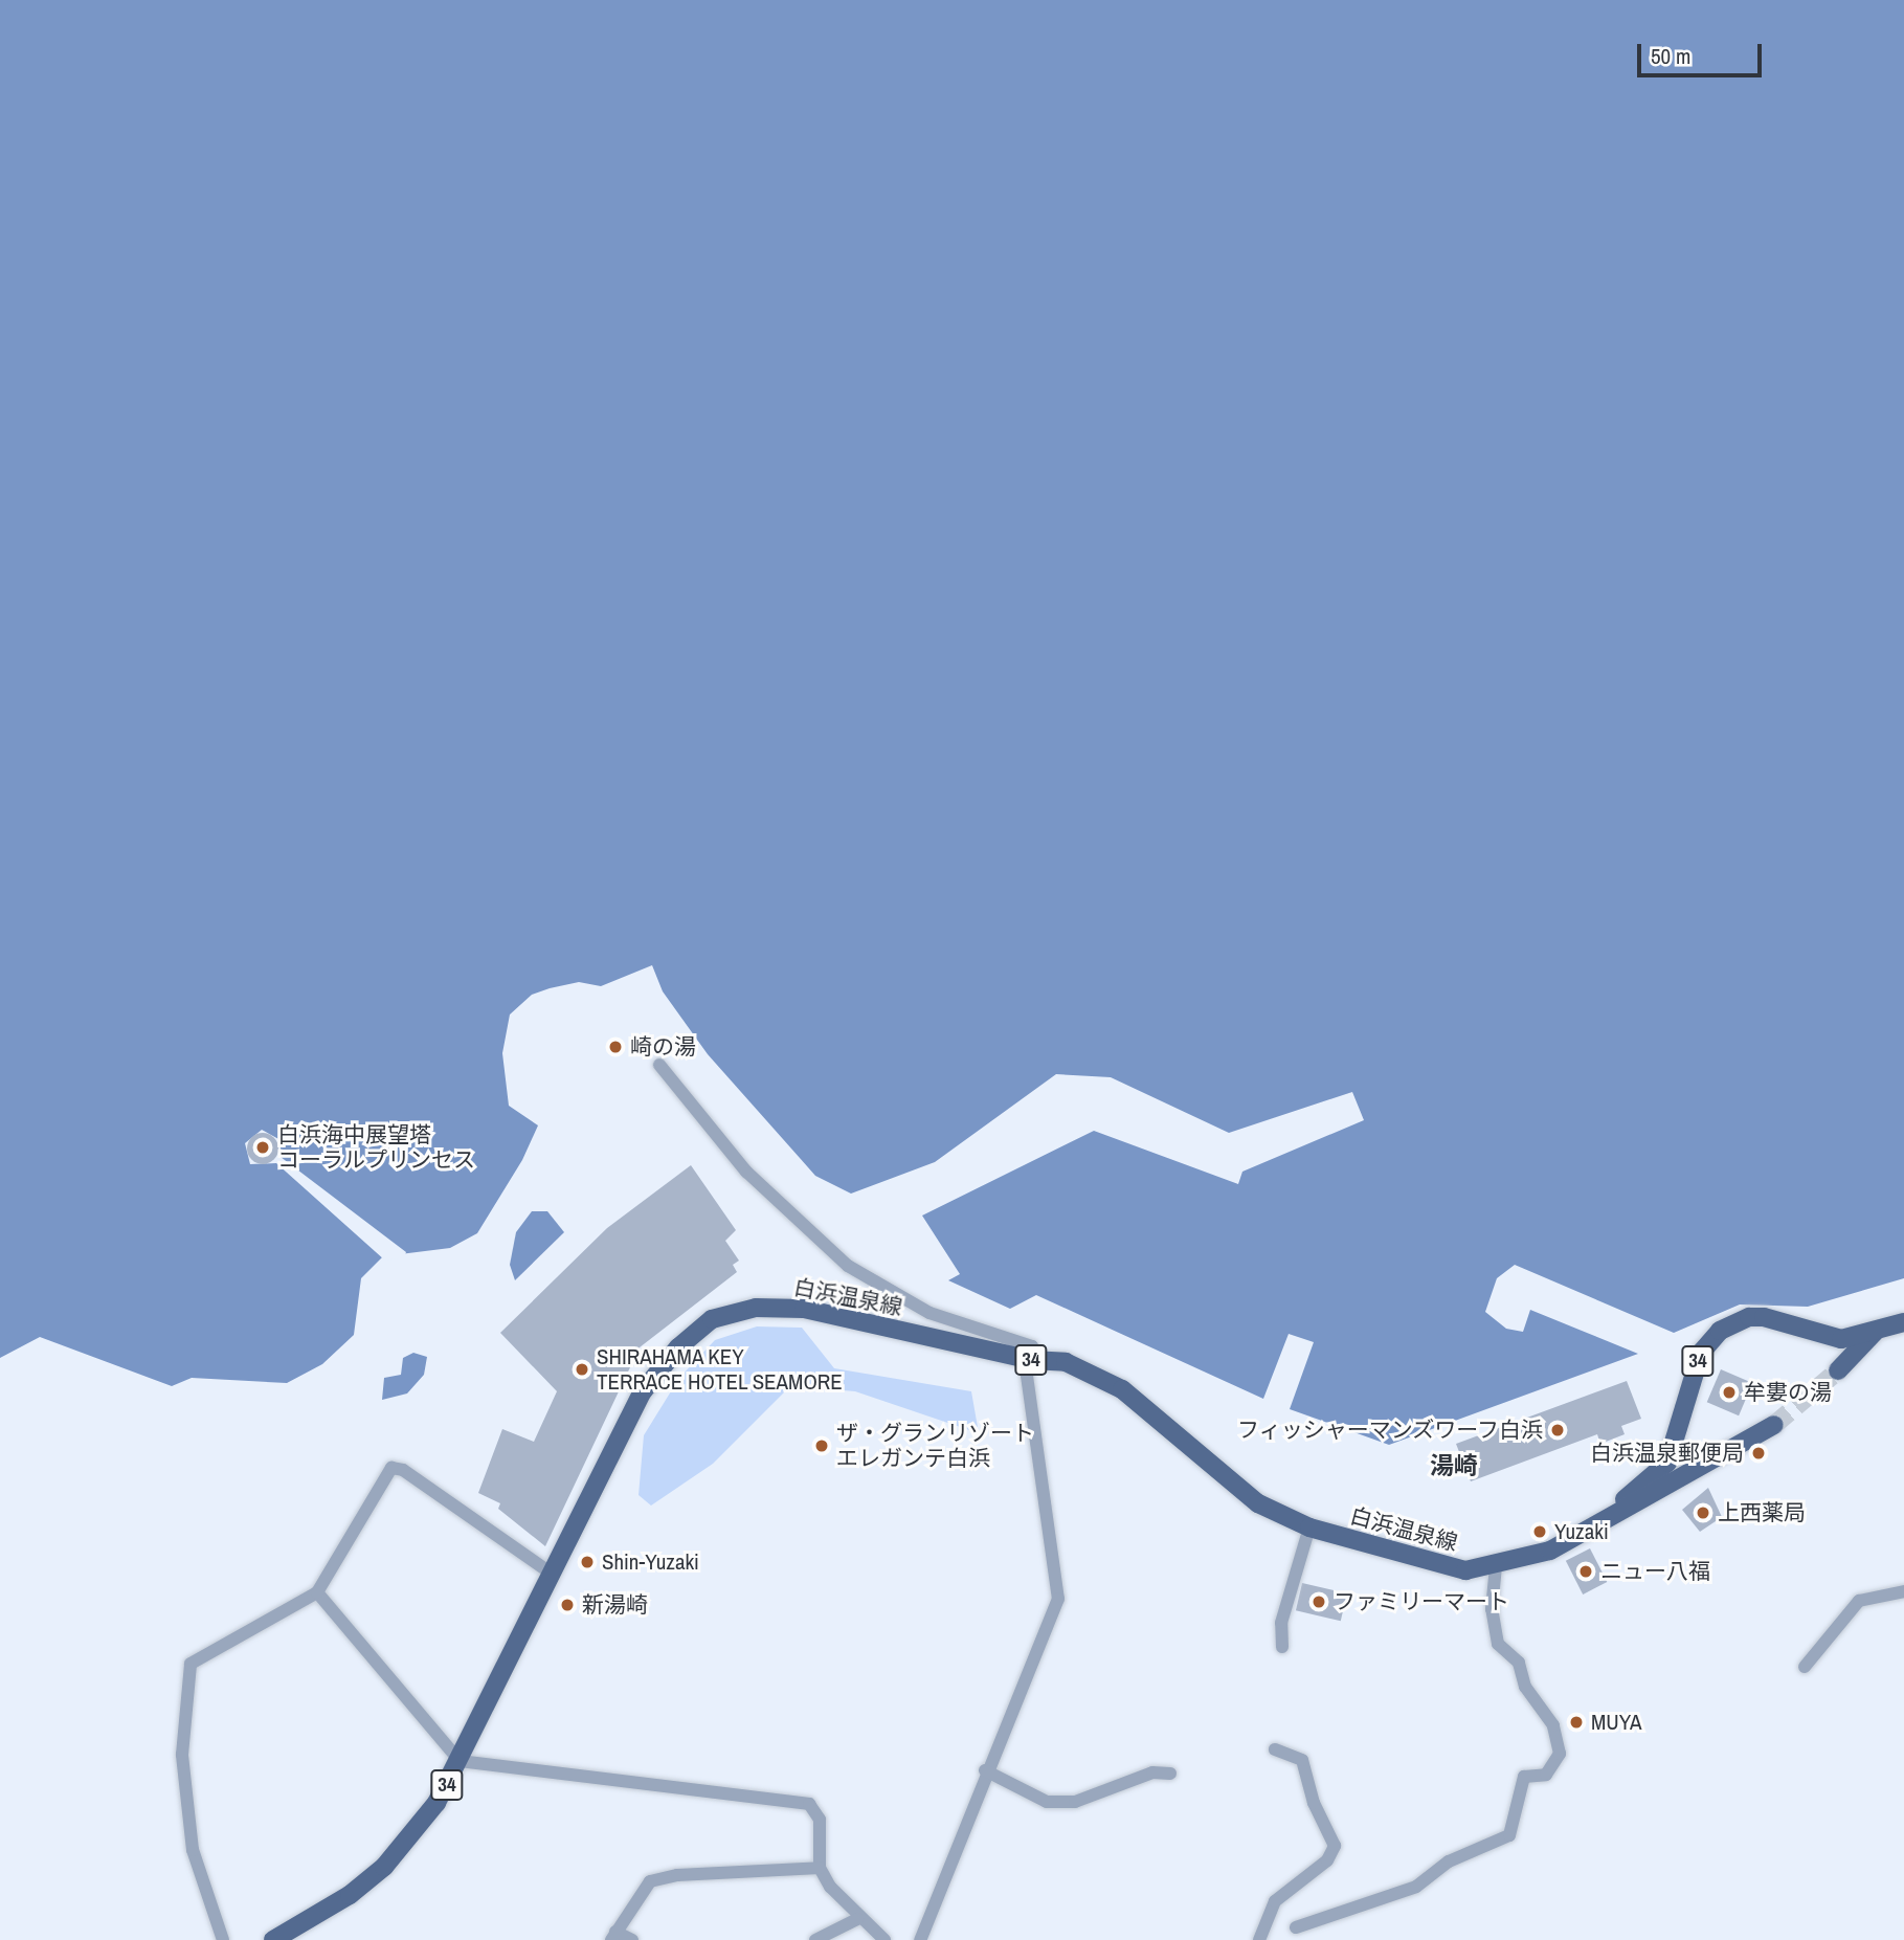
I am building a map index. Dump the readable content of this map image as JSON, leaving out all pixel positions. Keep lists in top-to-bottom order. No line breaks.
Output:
{"streets":{"main road":["白浜温泉線","34"]},"districts":["湯崎"],"places":["崎の湯","白浜海中展望塔 コーラルプリンセス","SHIRAHAMA KEY TERRACE HOTEL SEAMORE","牟婁の湯","フィッシャーマンズワーフ白浜","ザ・グランリゾート エレガンテ白浜","白浜温泉郵便局","上西薬局","Yuzaki","Shin-Yuzaki","ニュー八福","ファミリーマート","新湯崎","MUYA"],"scale_bar":"50 m"}
